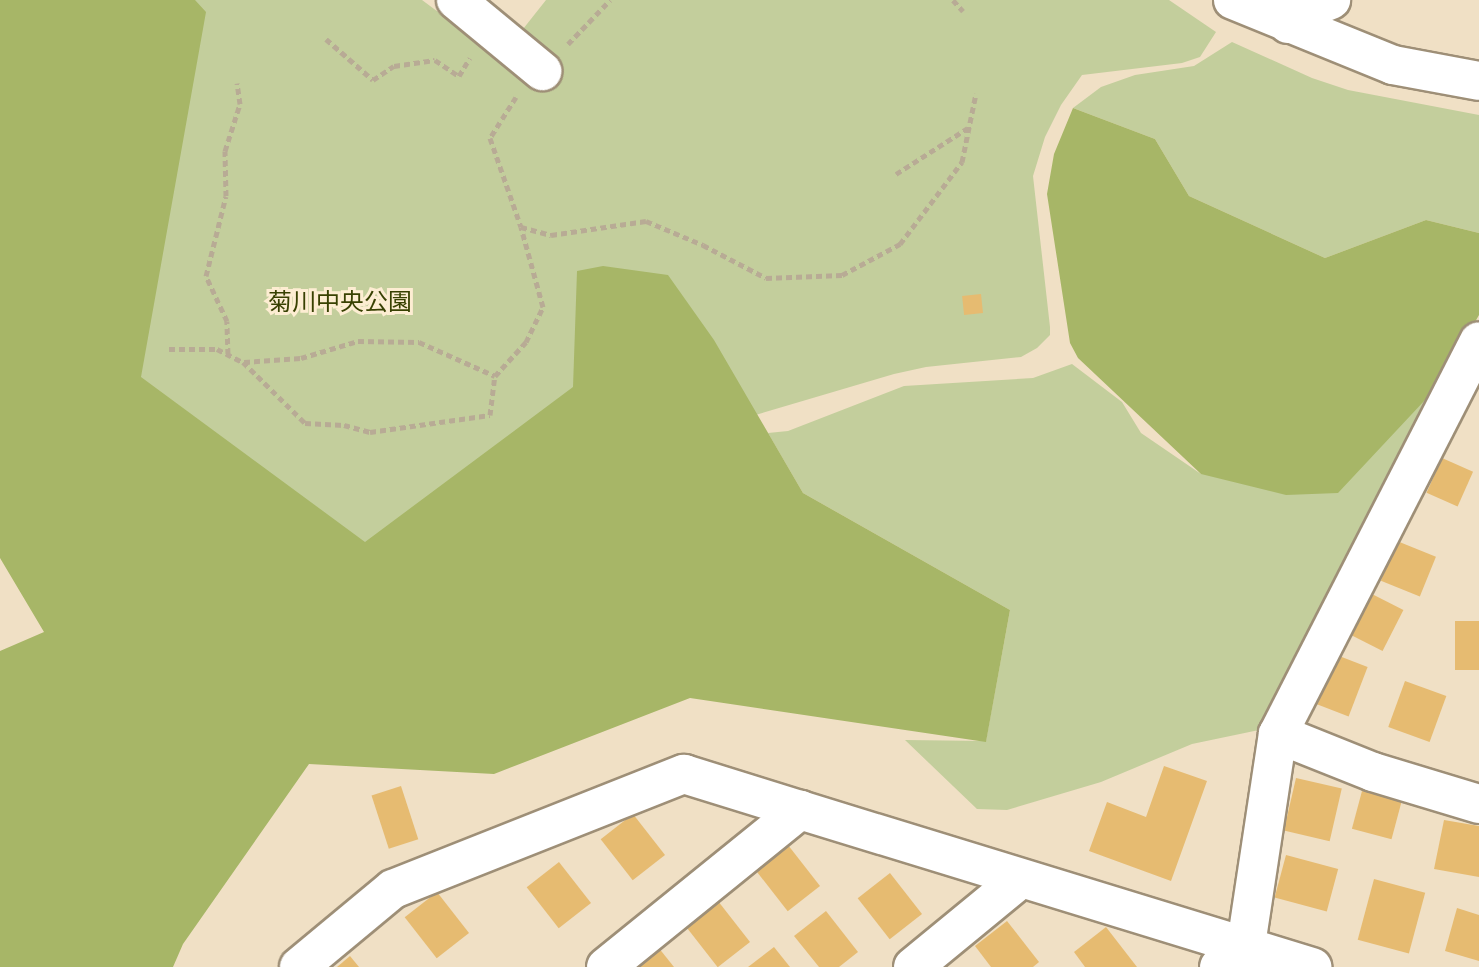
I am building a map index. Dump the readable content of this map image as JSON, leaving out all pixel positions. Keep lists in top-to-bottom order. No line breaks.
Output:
{"parks":["菊川中央公園"]}
